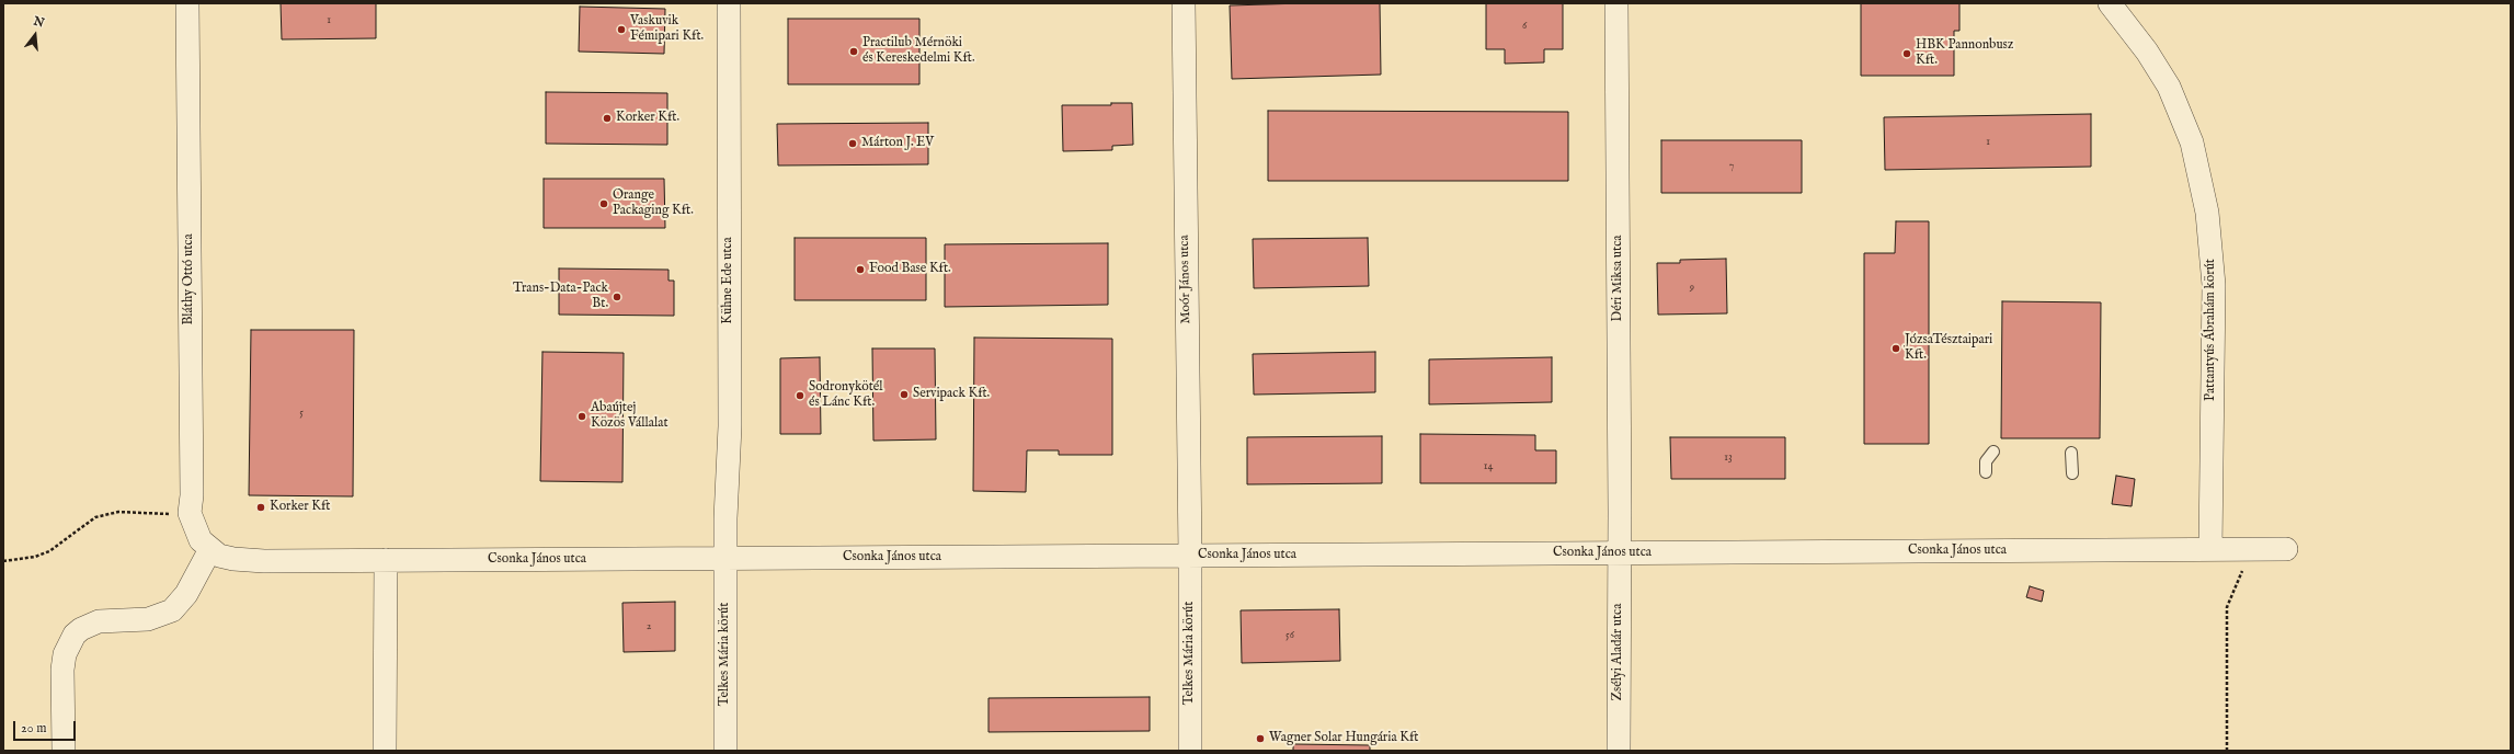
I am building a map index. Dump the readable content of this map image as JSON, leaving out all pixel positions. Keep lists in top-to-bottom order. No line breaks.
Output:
{"streets":{"street":["Déri Miksa utca","Bláthy Ottó utca","Moór János utca","Kühne Ede utca","Pattantyús Ábrahám körút","Csonka János utca","Zsélyi Aladár utca","Telkes Mária körút"]},"crossings":[["Déri Miksa utca","Csonka János utca"],["Déri Miksa utca","Zsélyi Aladár utca"],["Bláthy Ottó utca","Csonka János utca"],["Moór János utca","Csonka János utca"],["Moór János utca","Telkes Mária körút"],["Kühne Ede utca","Csonka János utca"],["Kühne Ede utca","Telkes Mária körút"],["Pattantyús Ábrahám körút","Csonka János utca"],["Csonka János utca","Zsélyi Aladár utca"],["Csonka János utca","Telkes Mária körút"]],"places":["Vaskuvik Fémipari Kft.","Practilub Mérnöki és Kereskedelmi Kft.","HBK Pannonbusz Kft.","Korker Kft.","Márton J. EV","Orange Packaging Kft.","Food Base Kft.","Trans-Data-Pack Bt.","JózsaTésztaipari Kft.","Servipack Kft.","Sodronykötél és Lánc Kft.","Abaújtej Közös Vállalat","Korker Kft","Wagner Solar Hungária Kft"],"house_numbers":["1","6","1","7","9","5","13","14","2","56"],"scale_bar":"20 m","north":"top"}
